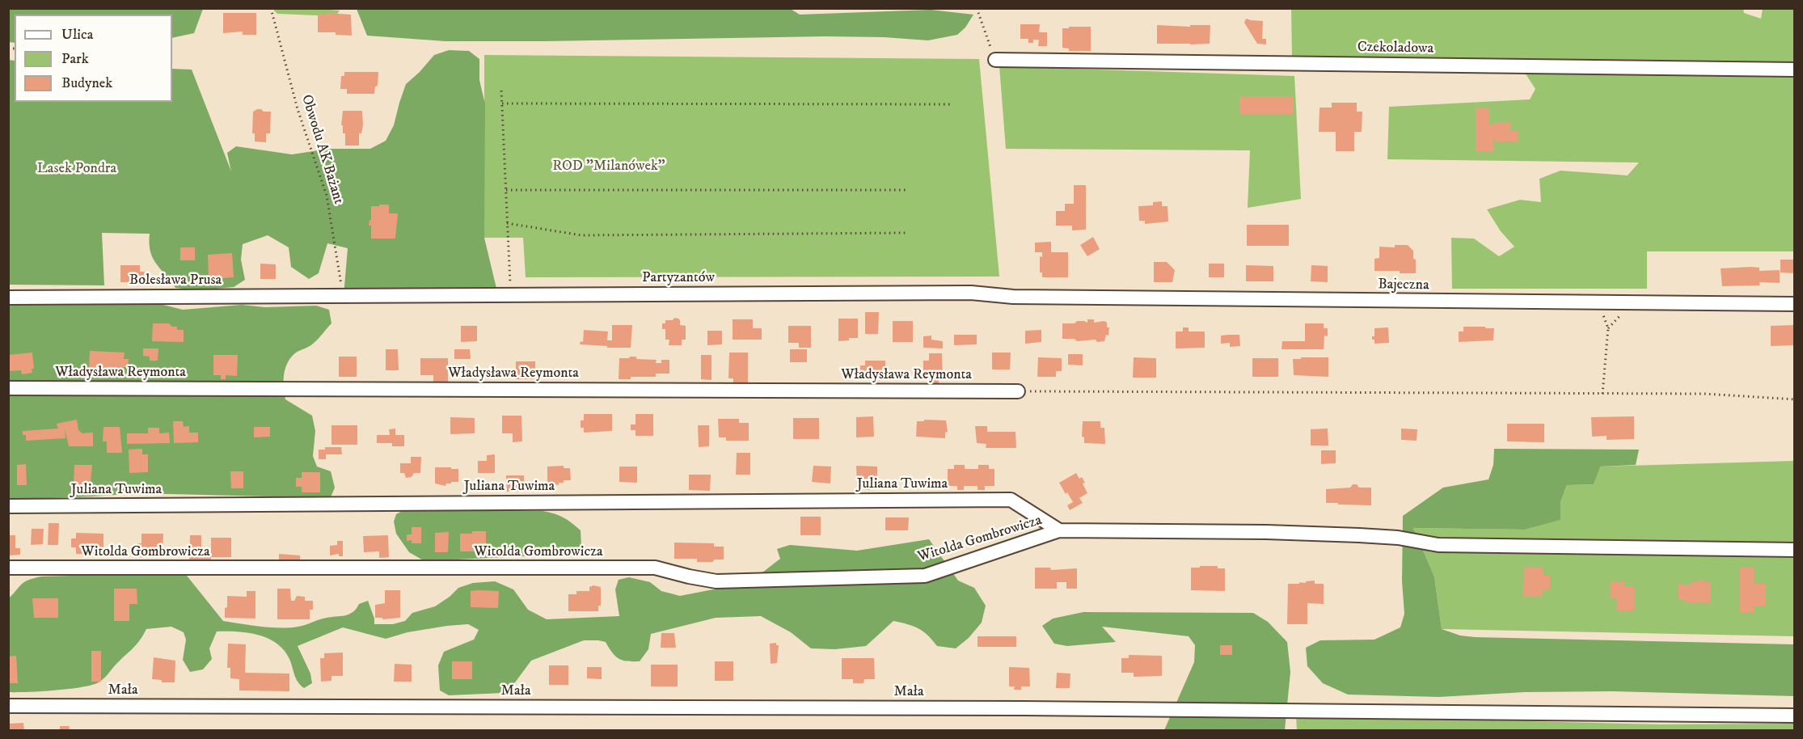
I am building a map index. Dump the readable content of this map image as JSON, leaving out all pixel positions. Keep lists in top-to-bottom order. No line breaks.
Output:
{"streets":{"street":["Czekoladowa","Partyzantów","Bolesława Prusa","Bajeczna","Władysława Reymonta","Juliana Tuwima","Witolda Gombrowicza","Mała"],"path":["Obwodu AK Bażant"]},"crossings":[["Obwodu AK Bażant","Partyzantów"],["Obwodu AK Bażant","Bolesława Prusa"],["Partyzantów","Bolesława Prusa"],["Partyzantów","Bajeczna"],["Juliana Tuwima","Witolda Gombrowicza"]],"parks":["ROD \"Milanówek\"","Lasek Pondra"],"legend":["Ulica","Park","Budynek"]}
